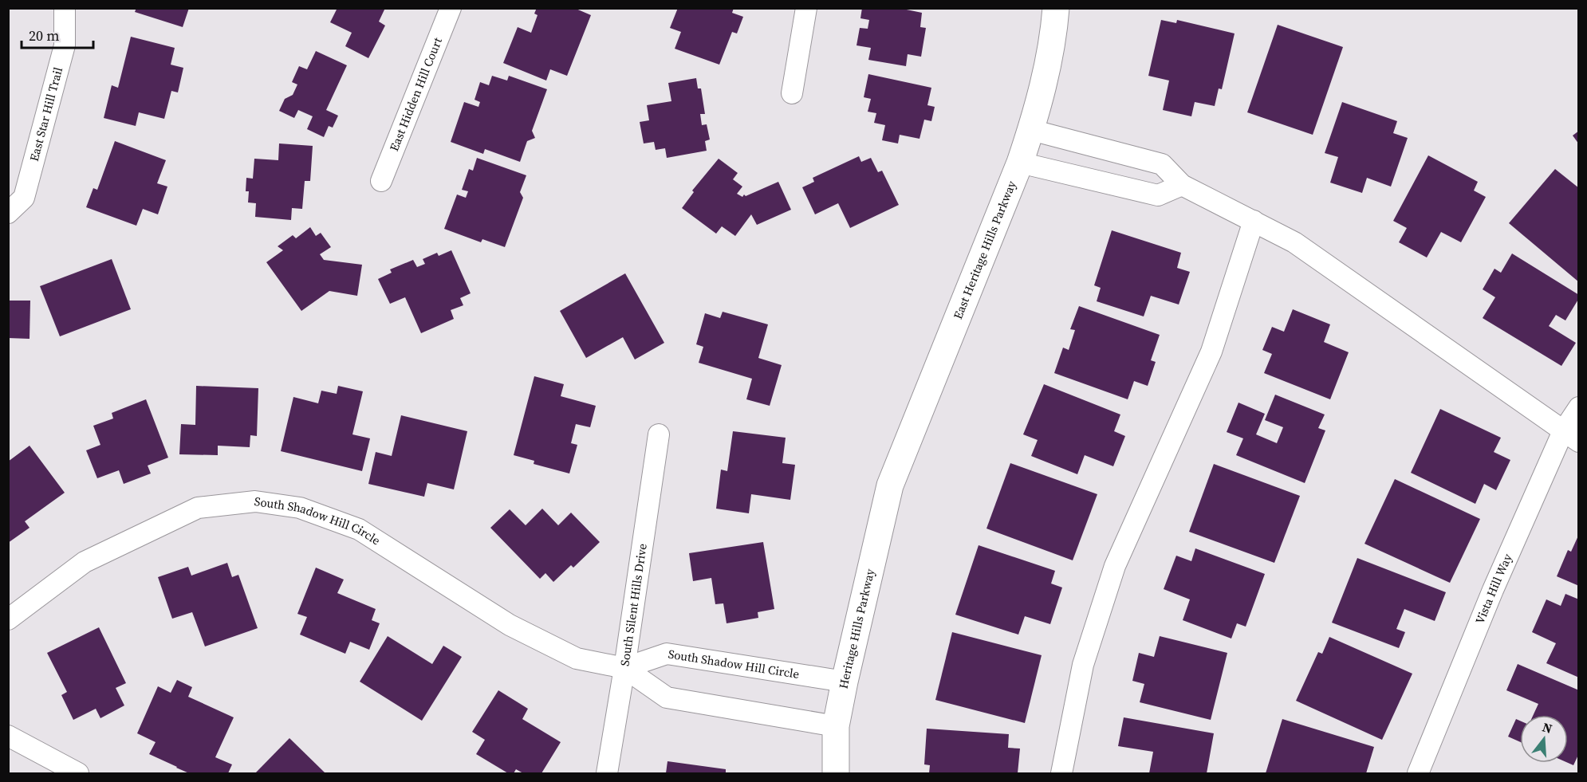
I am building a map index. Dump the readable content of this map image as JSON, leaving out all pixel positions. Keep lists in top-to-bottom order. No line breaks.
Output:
{"streets":{"street":["East Hidden Hill Court","East Star Hill Trail","East Heritage Hills Parkway","South Shadow Hill Circle","Vista Hill Way","South Silent Hills Drive","Heritage Hills Parkway"]},"crossings":[["East Heritage Hills Parkway","Heritage Hills Parkway"],["South Shadow Hill Circle","South Silent Hills Drive"],["South Shadow Hill Circle","Heritage Hills Parkway"]],"scale_bar":"20 m","north":"top"}
